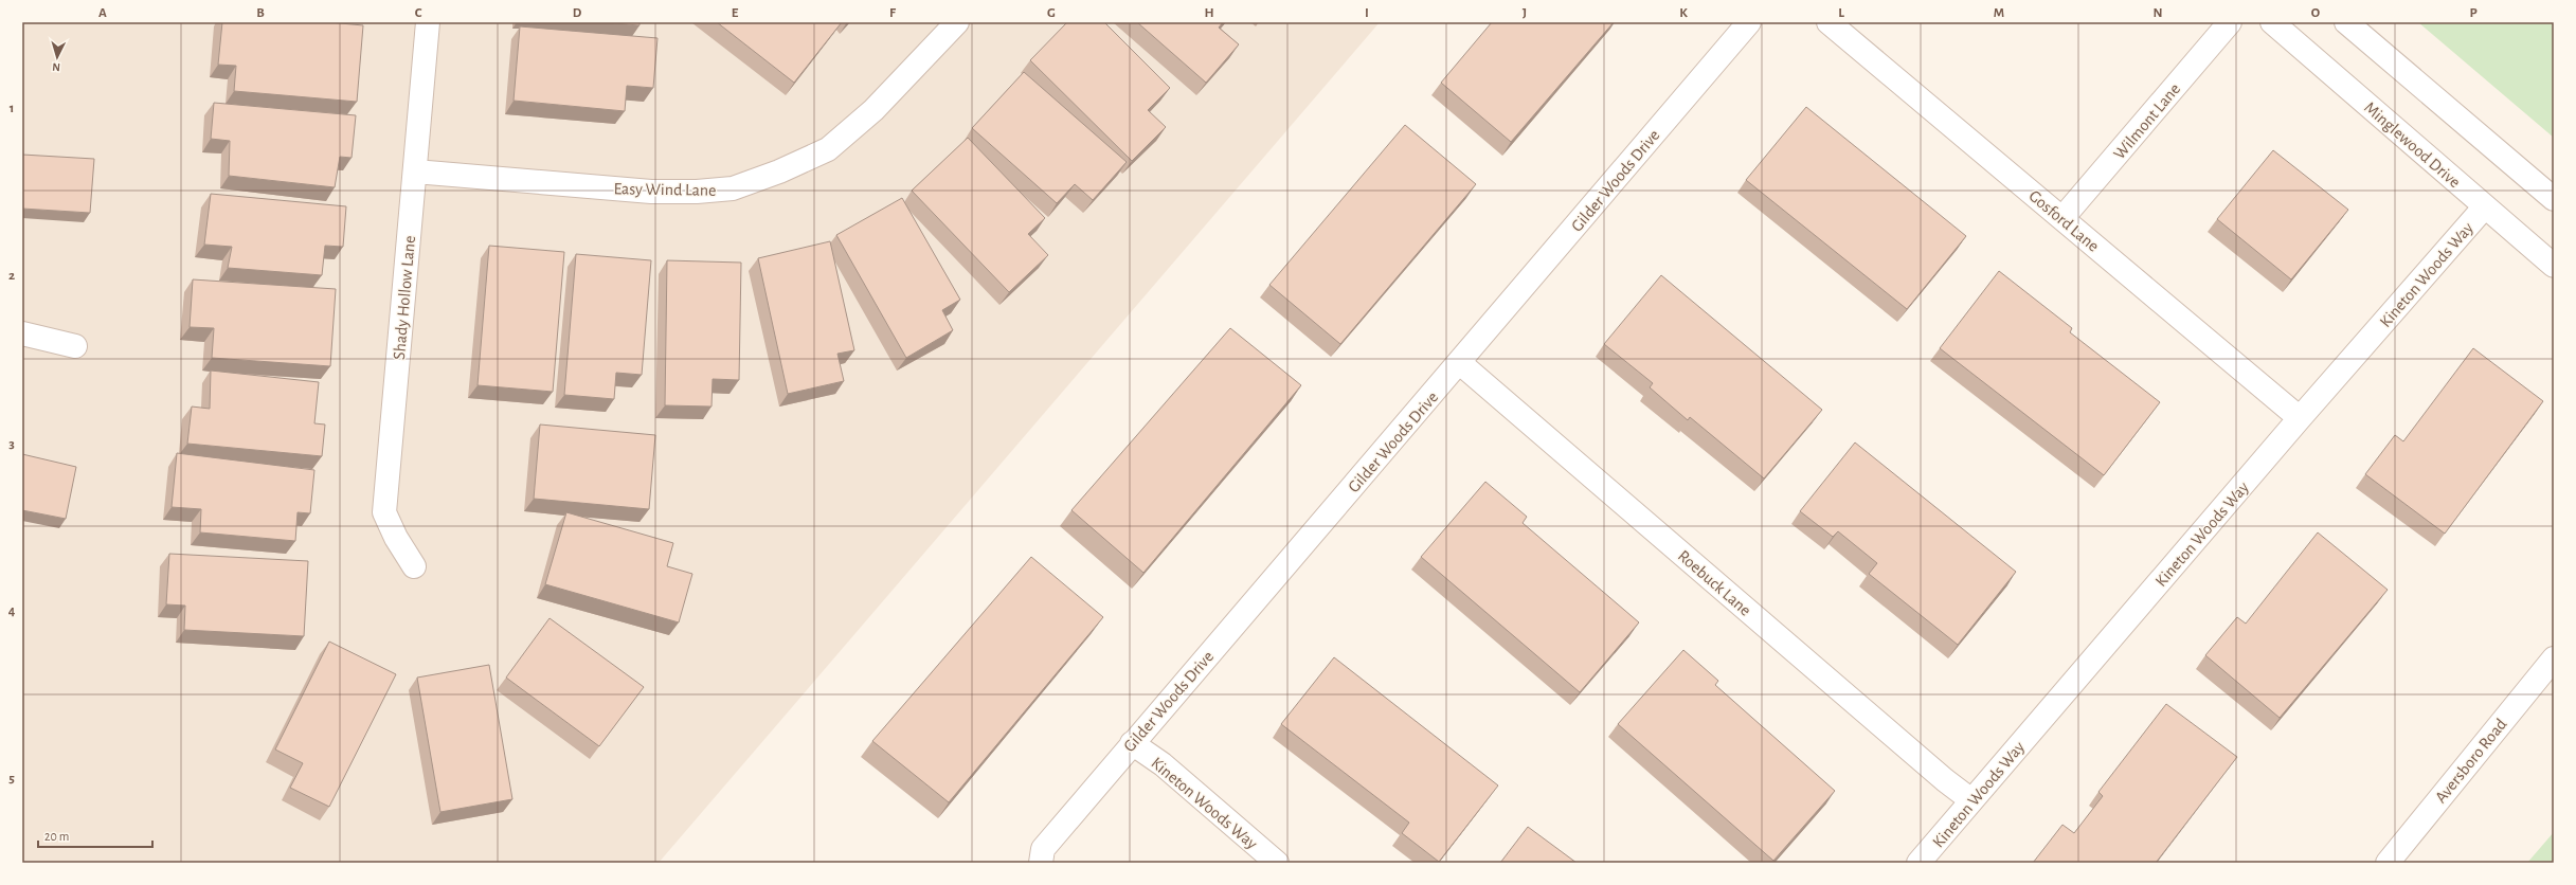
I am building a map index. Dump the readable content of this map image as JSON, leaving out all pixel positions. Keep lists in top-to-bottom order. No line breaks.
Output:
{"streets":{"street":["Wilmont Lane","Minglewood Drive","Gilder Woods Drive","Easy Wind Lane","Gosford Lane","Kineton Woods Way","Shady Hollow Lane","Roebuck Lane","Aversboro Road"]},"crossings":[["Wilmont Lane","Gosford Lane"],["Minglewood Drive","Kineton Woods Way"],["Gilder Woods Drive","Kineton Woods Way"],["Gilder Woods Drive","Roebuck Lane"],["Easy Wind Lane","Shady Hollow Lane"],["Gosford Lane","Kineton Woods Way"],["Kineton Woods Way","Roebuck Lane"]],"scale_bar":"20 m","north":"bottom","grid":{"columns":["A","B","C","D","E","F","G","H","I","J","K","L","M","N","O","P"],"rows":["1","2","3","4","5"]}}
